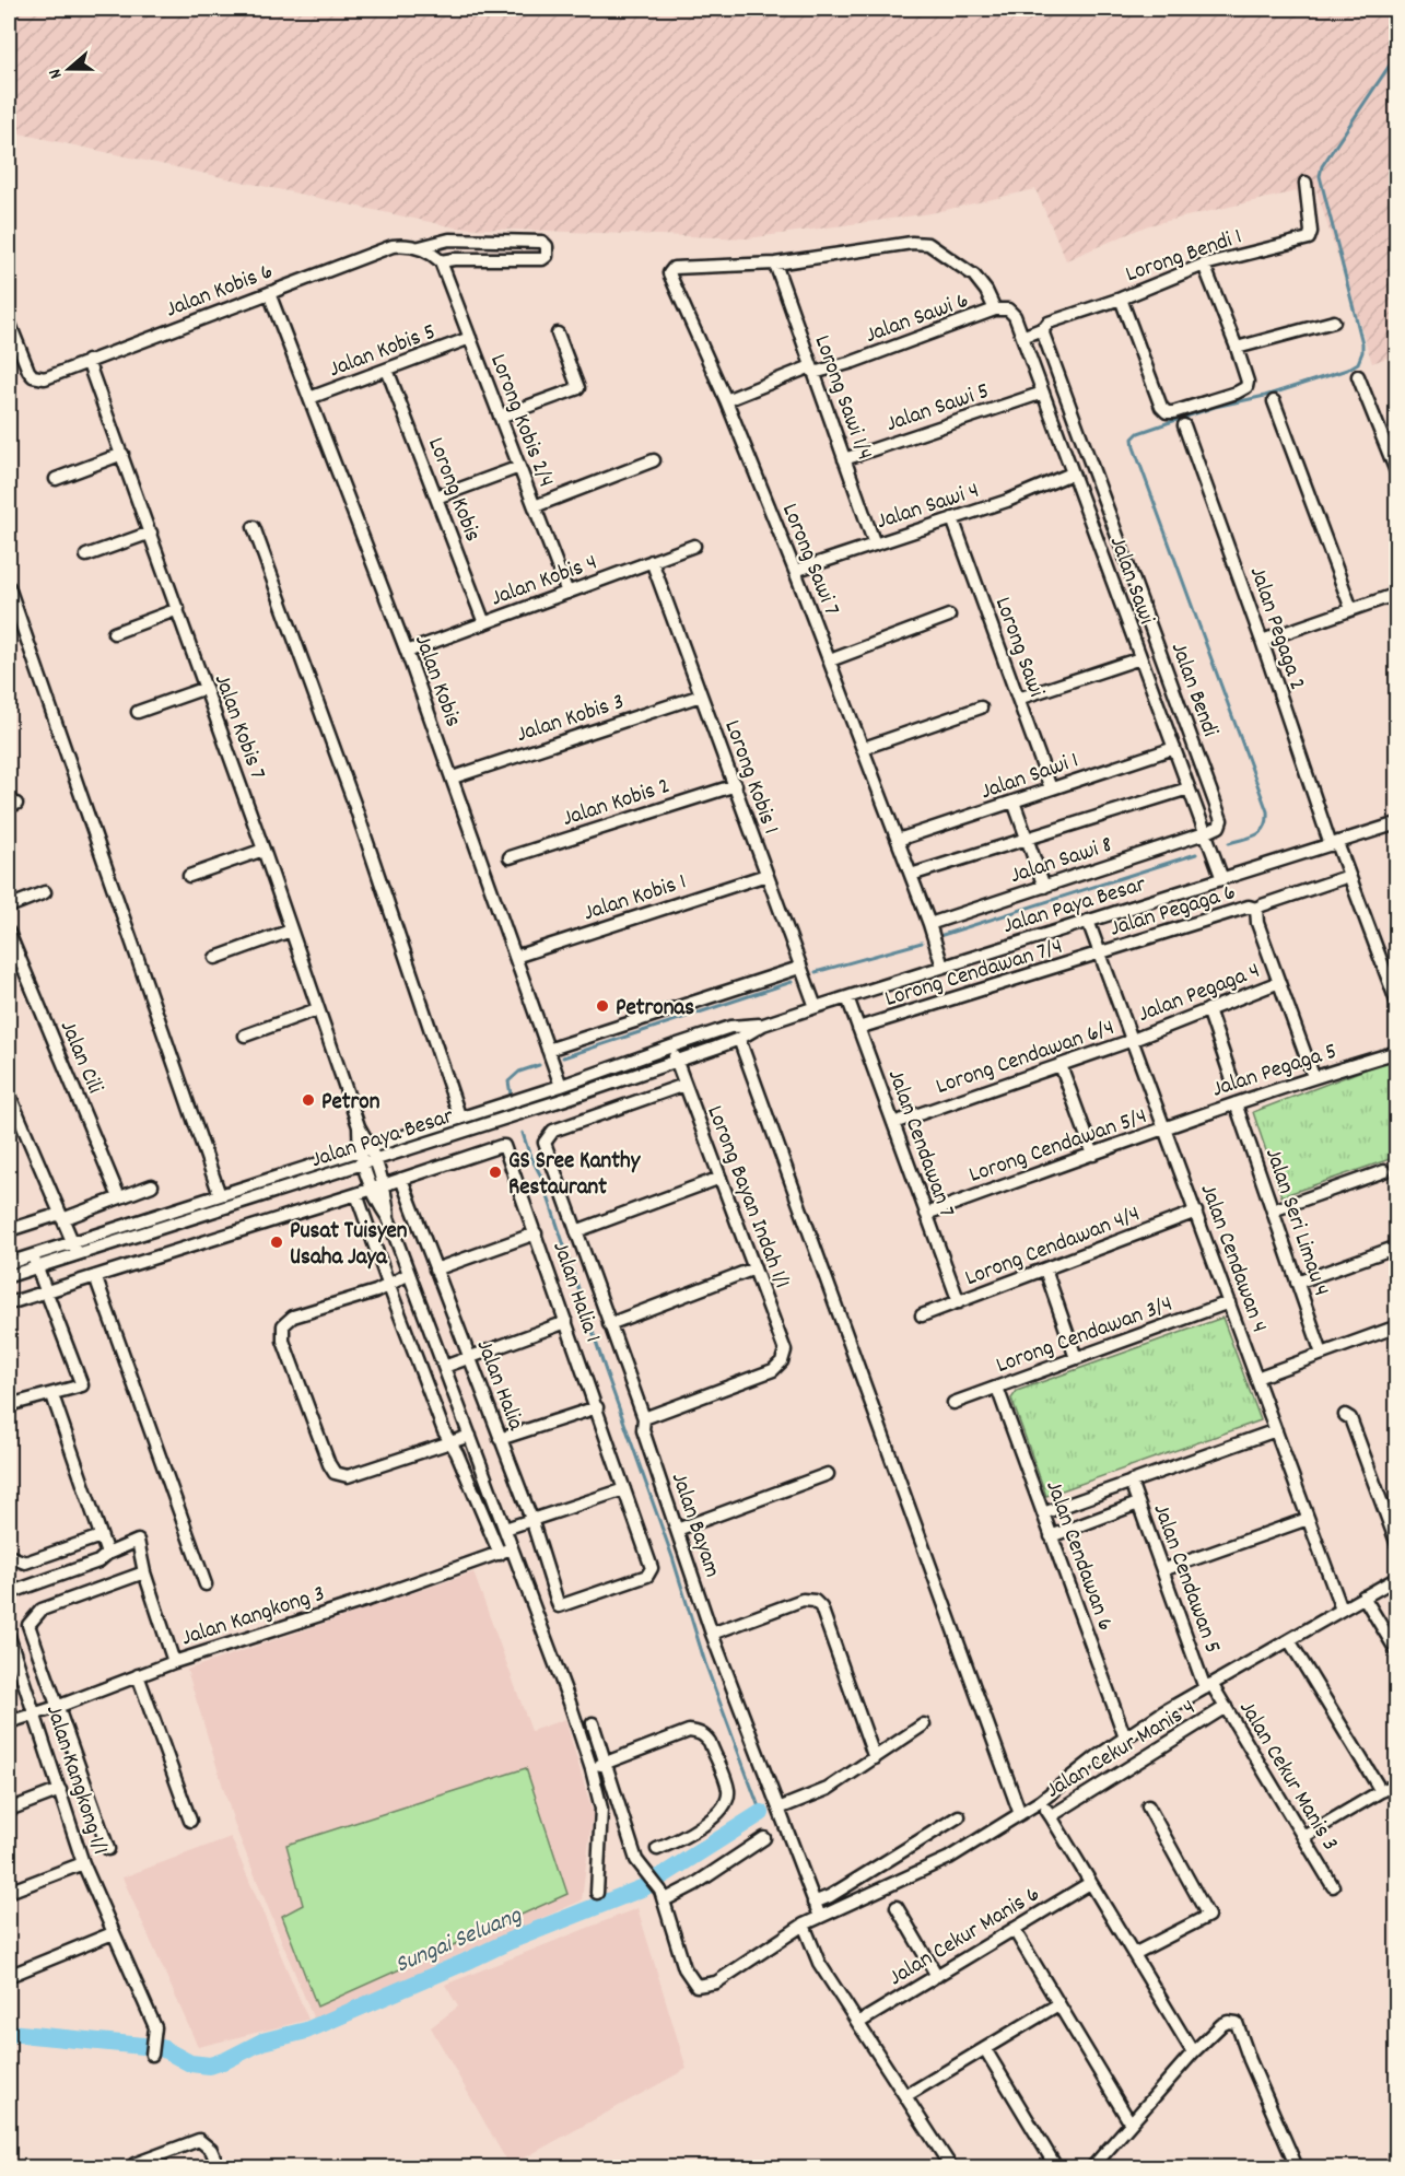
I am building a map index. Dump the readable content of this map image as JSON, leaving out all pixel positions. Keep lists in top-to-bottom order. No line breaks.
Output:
{"streets":{"street":["Lorong Bendi 1","Jalan Kobis 6","Jalan Sawi 6","Jalan Kobis 5","Lorong Sawi 1/4","Jalan Sawi 5","Lorong Kobis 2/4","Lorong Kobis","Jalan Sawi 4","Lorong Sawi 7","Jalan Kobis 4","Jalan Sawi","Jalan Pegaga 2","Lorong Sawi","Jalan Kobis","Jalan Bendi","Jalan Kobis 3","Jalan Kobis 7","Jalan Sawi 1","Lorong Kobis 1","Jalan Kobis 2","Jalan Sawi 8","Jalan Kobis 1","Jalan Paya Besar","Jalan Pegaga 6","Lorong Cendawan 7/4","Jalan Pegaga 4","Lorong Cendawan 6/4","Jalan Cili","Jalan Pegaga 5","Jalan Cendawan 7","Lorong Cendawan 5/4","Lorong Bayan Indah 1/1","Jalan Seri Limau 4","Lorong Cendawan 4/4","Jalan Cendawan 4","Jalan Halia 1","Lorong Cendawan 3/4","Jalan Halia","Jalan Bayam","Jalan Cendawan 6","Jalan Cendawan 5","Jalan Kangkong 3","Jalan Cekur Manis 4","Jalan Cekur Manis 3","Jalan Kangkong 1/1","Jalan Cekur Manis 6"]},"crossings":[["Lorong Bendi 1","Jalan Sawi"],["Lorong Bendi 1","Jalan Bendi"],["Jalan Kobis 6","Lorong Kobis 2/4"],["Jalan Kobis 6","Jalan Kobis"],["Jalan Kobis 6","Jalan Kobis 7"],["Jalan Sawi 6","Lorong Sawi 1/4"],["Jalan Sawi 6","Lorong Sawi 7"],["Jalan Sawi 6","Jalan Sawi"],["Jalan Kobis 5","Lorong Kobis 2/4"],["Jalan Kobis 5","Lorong Kobis"],["Jalan Kobis 5","Jalan Kobis"],["Lorong Sawi 1/4","Jalan Sawi 5"],["Lorong Sawi 1/4","Jalan Sawi 4"],["Lorong Sawi 1/4","Lorong Sawi 7"],["Jalan Sawi 5","Jalan Sawi"],["Lorong Kobis 2/4","Jalan Kobis 4"],["Lorong Kobis","Jalan Kobis 4"],["Jalan Sawi 4","Lorong Sawi 7"],["Jalan Sawi 4","Jalan Sawi"],["Jalan Sawi 4","Lorong Sawi"],["Lorong Sawi 7","Jalan Sawi 1"],["Lorong Sawi 7","Jalan Sawi 8"],["Lorong Sawi 7","Jalan Paya Besar"],["Jalan Kobis 4","Jalan Kobis"],["Jalan Kobis 4","Lorong Kobis 1"],["Jalan Sawi","Jalan Bendi"],["Jalan Sawi","Jalan Sawi 1"],["Jalan Sawi","Jalan Sawi 8"],["Jalan Sawi","Jalan Paya Besar"],["Jalan Pegaga 2","Jalan Paya Besar"],["Jalan Pegaga 2","Jalan Pegaga 6"],["Lorong Sawi","Jalan Sawi 1"],["Jalan Kobis","Jalan Kobis 3"],["Jalan Kobis","Jalan Kobis 1"],["Jalan Kobis","Jalan Paya Besar"],["Jalan Bendi","Jalan Sawi 8"],["Jalan Kobis 3","Lorong Kobis 1"],["Jalan Kobis 7","Jalan Paya Besar"],["Jalan Kobis 7","Jalan Halia 1"],["Lorong Kobis 1","Jalan Kobis 2"],["Lorong Kobis 1","Jalan Kobis 1"],["Lorong Kobis 1","Jalan Paya Besar"],["Jalan Paya Besar","Jalan Cendawan 7"],["Jalan Paya Besar","Lorong Bayan Indah 1/1"],["Jalan Paya Besar","Jalan Cendawan 4"],["Jalan Pegaga 6","Lorong Cendawan 7/4"],["Jalan Pegaga 6","Jalan Cendawan 4"],["Lorong Cendawan 7/4","Jalan Cendawan 7"],["Lorong Cendawan 7/4","Jalan Cendawan 4"],["Jalan Pegaga 4","Lorong Cendawan 6/4"],["Jalan Pegaga 4","Jalan Cendawan 4"],["Lorong Cendawan 6/4","Jalan Cendawan 7"],["Lorong Cendawan 6/4","Jalan Cendawan 4"],["Jalan Pegaga 5","Lorong Cendawan 5/4"],["Jalan Pegaga 5","Jalan Seri Limau 4"],["Jalan Pegaga 5","Jalan Cendawan 4"],["Jalan Cendawan 7","Lorong Cendawan 5/4"],["Jalan Cendawan 7","Lorong Cendawan 4/4"],["Lorong Cendawan 5/4","Jalan Cendawan 4"],["Lorong Bayan Indah 1/1","Jalan Bayam"],["Lorong Cendawan 4/4","Jalan Cendawan 4"],["Jalan Cendawan 4","Lorong Cendawan 3/4"],["Jalan Halia 1","Jalan Halia"],["Lorong Cendawan 3/4","Jalan Cendawan 6"],["Jalan Cendawan 5","Jalan Cekur Manis 3"],["Jalan Kangkong 3","Jalan Kangkong 1/1"],["Jalan Cekur Manis 4","Jalan Cekur Manis 3"]],"water":["Sungai Seluang"],"places":["Petronas","Petron","GS Sree Kanthy Restaurant","Pusat Tuisyen Usaha Jaya"],"north":"left"}
